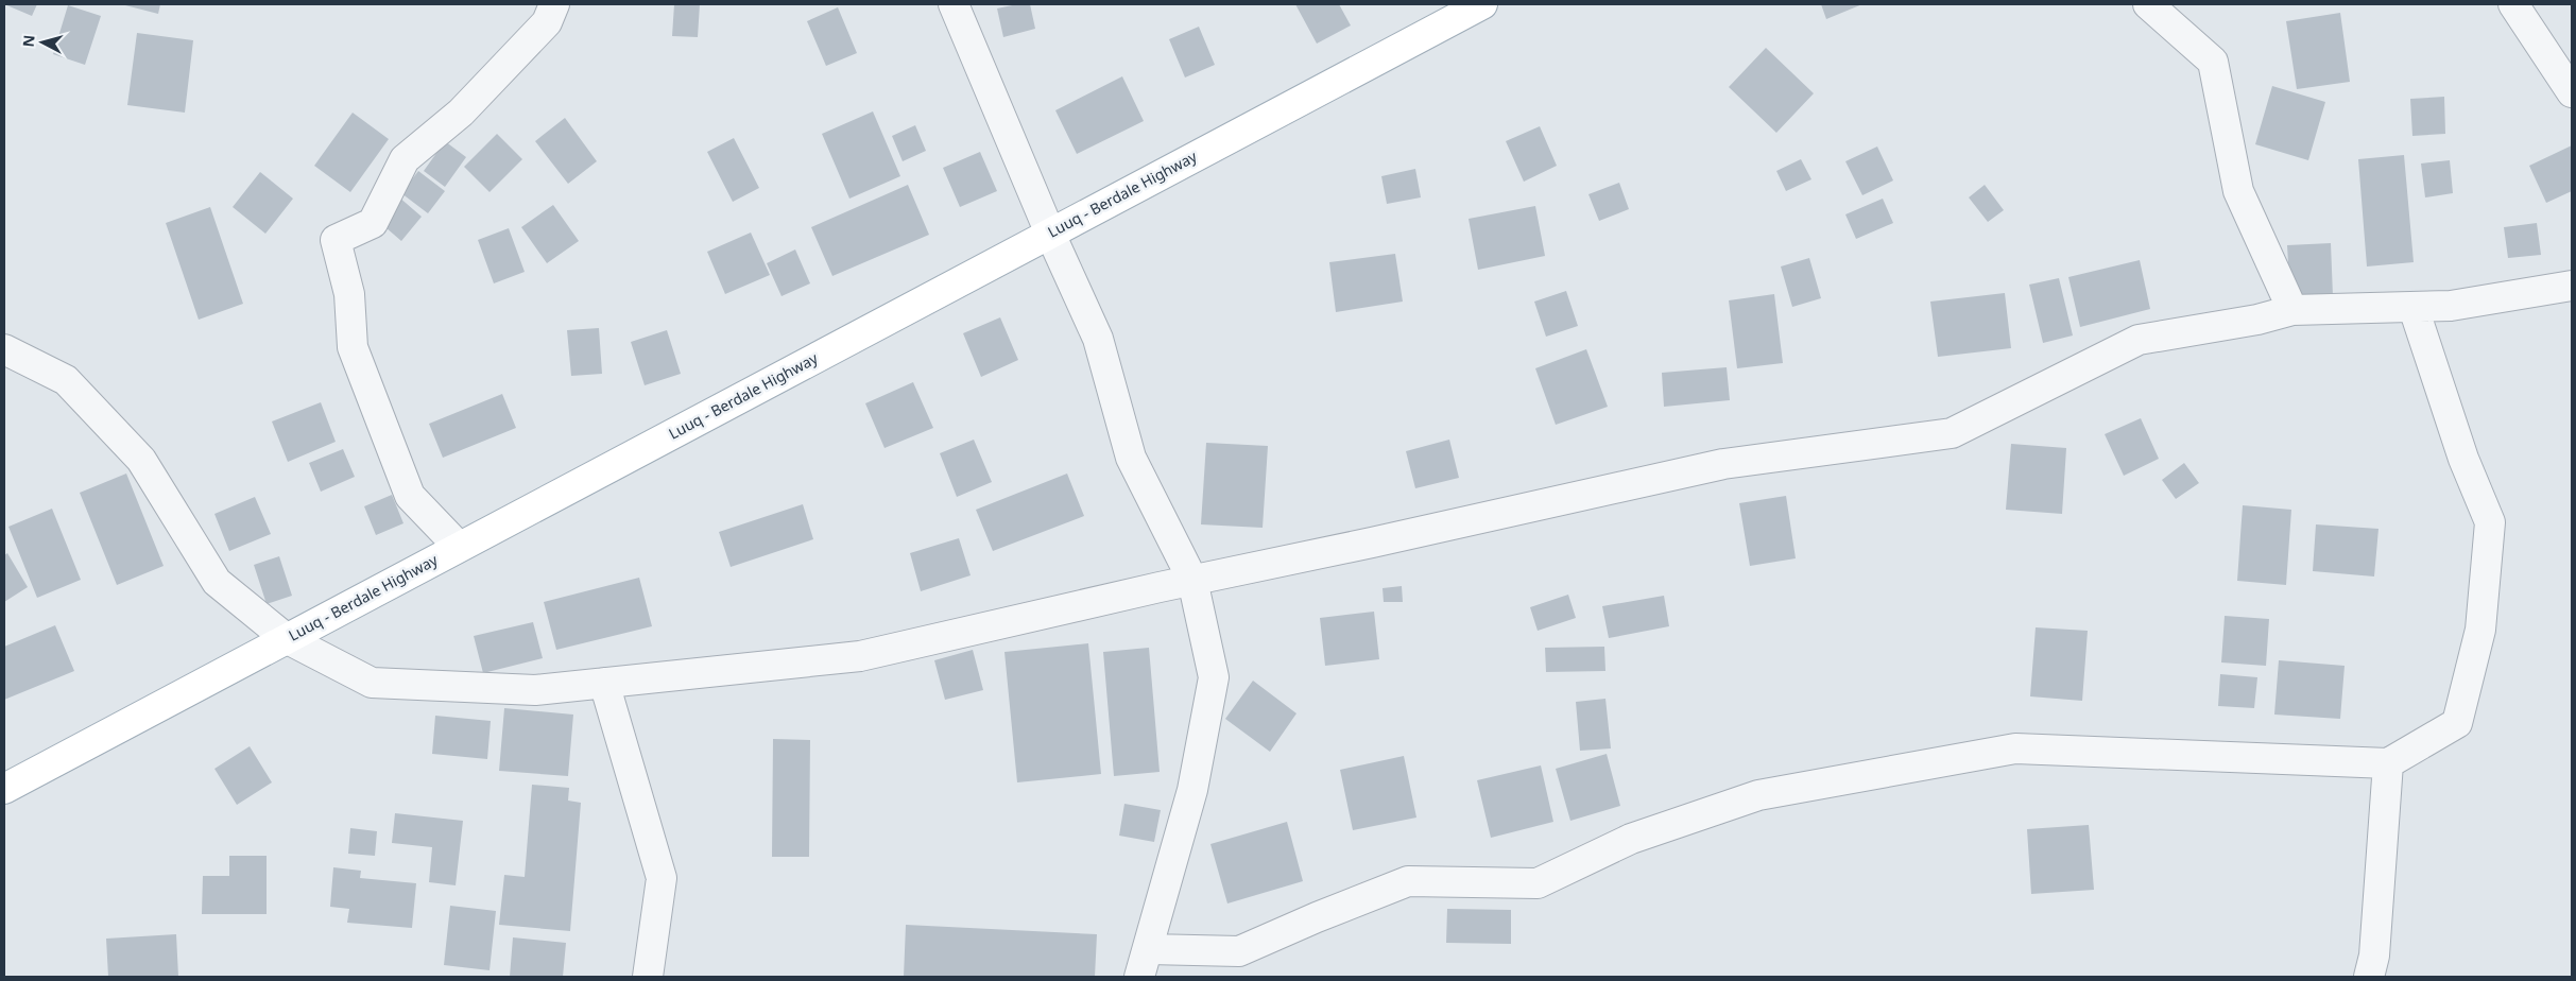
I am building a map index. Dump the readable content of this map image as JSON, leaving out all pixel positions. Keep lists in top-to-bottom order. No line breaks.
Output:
{"streets":{"main road":["Luuq - Berdale Highway"]},"north":"left"}
